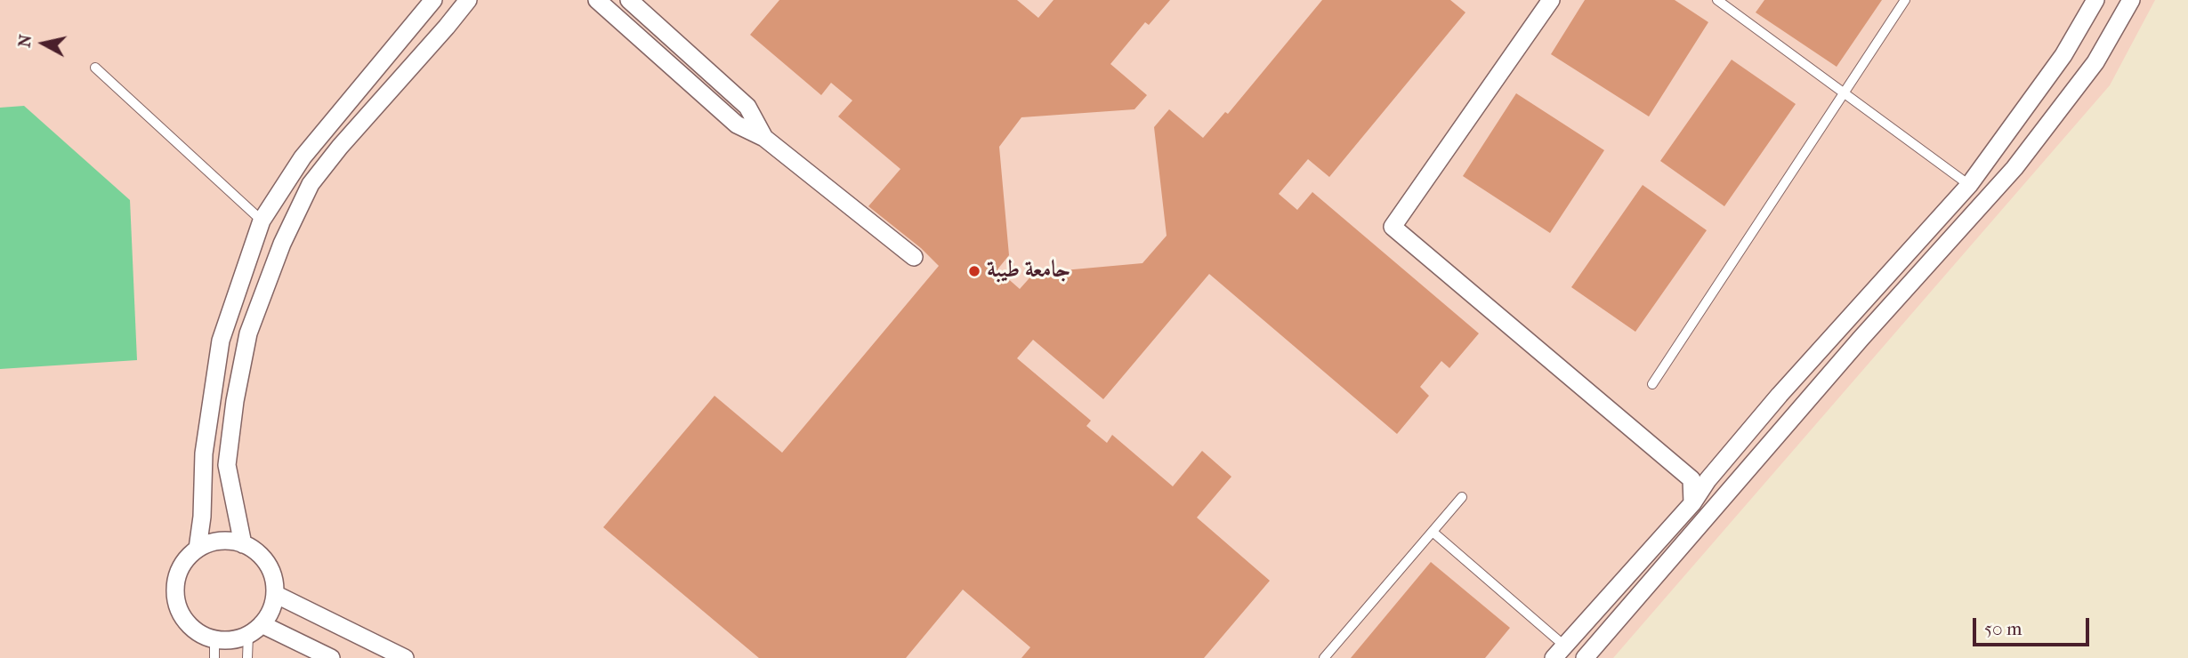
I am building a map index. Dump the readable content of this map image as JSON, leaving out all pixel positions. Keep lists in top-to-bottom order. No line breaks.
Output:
{"places":["جامعة طيبة"],"scale_bar":"50 m","north":"left"}
